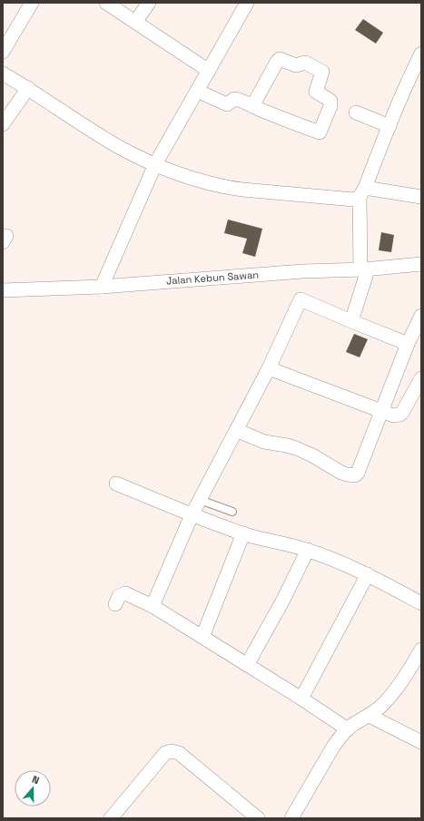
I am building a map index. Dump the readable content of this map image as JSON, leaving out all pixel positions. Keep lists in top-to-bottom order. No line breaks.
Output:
{"streets":{"street":["Jalan Kebun Sawan"]},"north":"top"}
